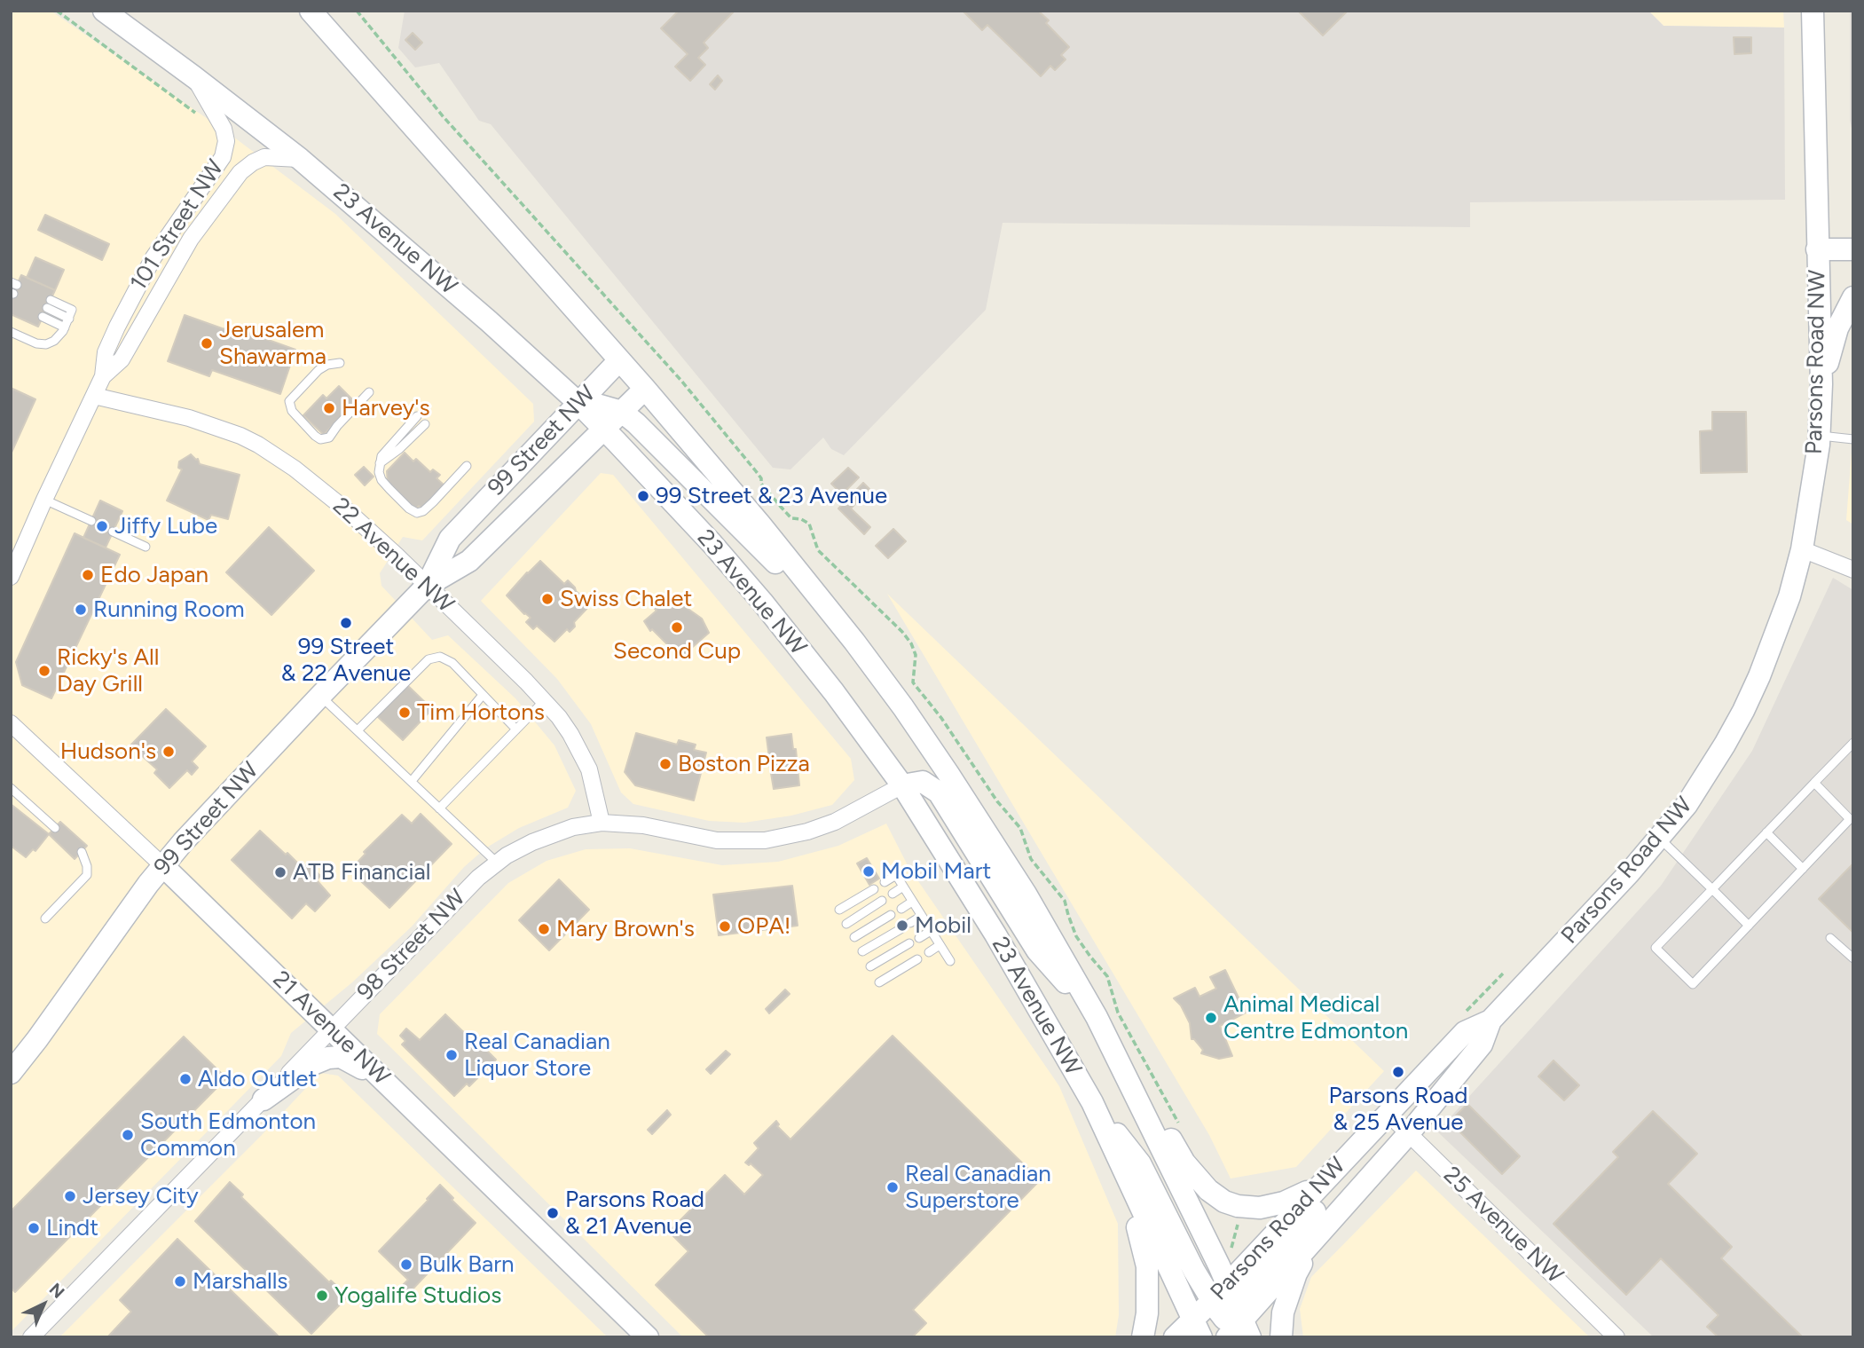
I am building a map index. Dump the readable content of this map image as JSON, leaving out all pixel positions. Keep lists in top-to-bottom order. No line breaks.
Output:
{"streets":{"main road":["23 Avenue NW","Parsons Road NW","99 Street NW","21 Avenue NW"],"street":["101 Street NW","22 Avenue NW","98 Street NW","25 Avenue NW"]},"crossings":[["101 Street NW","23 Avenue NW"],["101 Street NW","22 Avenue NW"],["23 Avenue NW","Parsons Road NW"],["23 Avenue NW","99 Street NW"],["23 Avenue NW","98 Street NW"],["Parsons Road NW","25 Avenue NW"],["99 Street NW","22 Avenue NW"],["99 Street NW","21 Avenue NW"],["22 Avenue NW","98 Street NW"],["98 Street NW","21 Avenue NW"]],"places":["Jerusalem Shawarma","Harvey's","99 Street & 23 Avenue","Jiffy Lube","Edo Japan","Swiss Chalet","Running Room","99 Street & 22 Avenue","Second Cup","Ricky's All Day Grill","Tim Hortons","Hudson's","Boston Pizza","Mobil Mart","ATB Financial","Mobil","OPA!","Mary Brown's","Animal Medical Centre Edmonton","Real Canadian Liquor Store","Parsons Road & 25 Avenue","Aldo Outlet","South Edmonton Common","Real Canadian Superstore","Jersey City","Parsons Road & 21 Avenue","Lindt","Bulk Barn","Marshalls","Yogalife Studios"],"north":"top right"}
